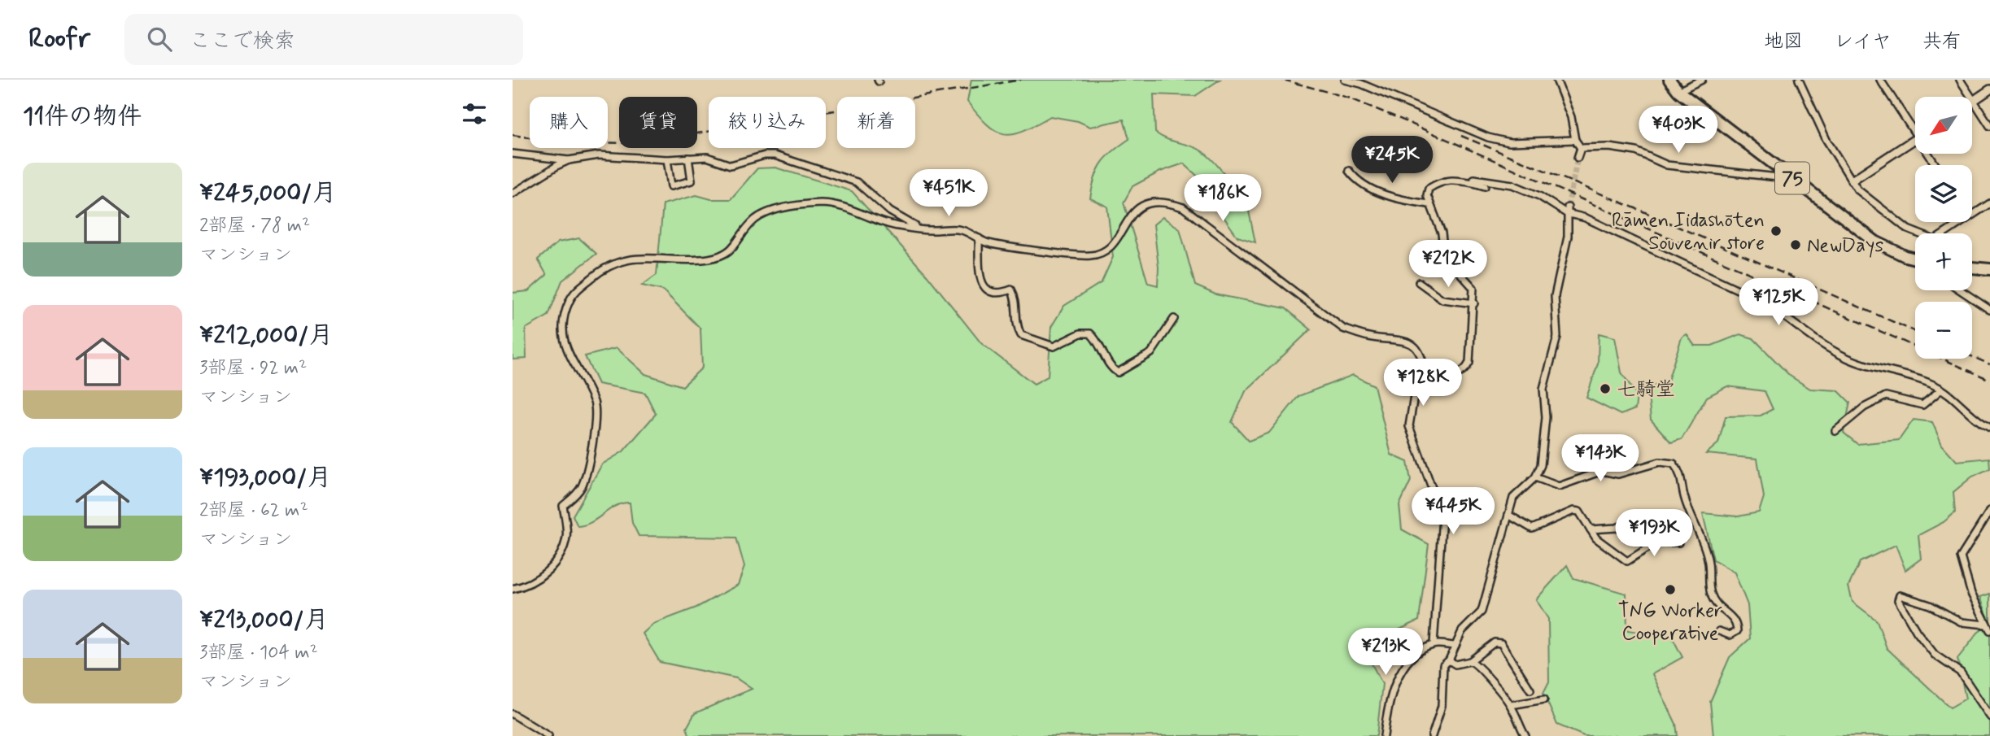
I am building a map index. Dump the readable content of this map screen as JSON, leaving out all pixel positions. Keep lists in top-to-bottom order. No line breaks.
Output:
{"streets":{"main road":["75"]},"places":["Rāmen Iidashōten Souvenir store","NewDays","七騎堂","TNG Worker Cooperative"],"north":"bottom left","page":{"header":"Roofr","search":"ここで検索","nav":["地図","レイヤ","共有"],"heading":"11件の物件","map_buttons":["+","−"],"chip":["購入","賃貸","絞り込み","新着"],"price":["¥403K","¥245K","¥451K","¥186K","¥212K","¥125K","¥128K","¥143K","¥445K","¥193K","¥213K"],"list":[{"name":"¥245,000/月","note":"2部屋 · 78 m² · マンション"},{"name":"¥212,000/月","note":"3部屋 · 92 m² · マンション"},{"name":"¥193,000/月","note":"2部屋 · 62 m² · マンション"},{"name":"¥213,000/月","note":"3部屋 · 104 m² · マンション"}]}}
